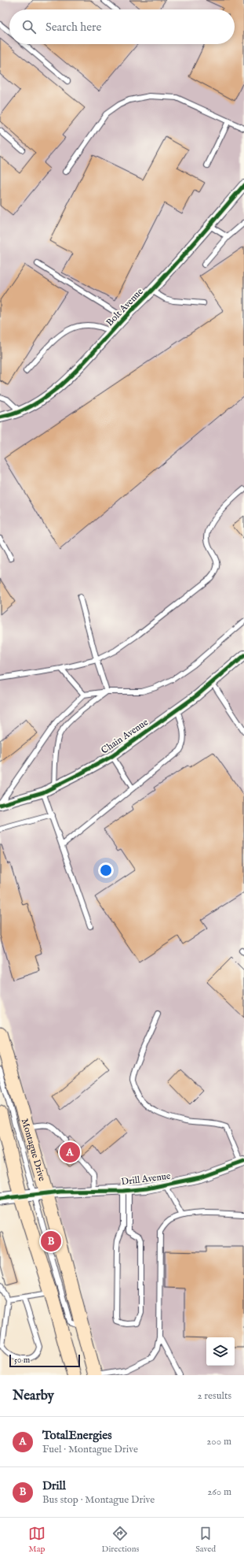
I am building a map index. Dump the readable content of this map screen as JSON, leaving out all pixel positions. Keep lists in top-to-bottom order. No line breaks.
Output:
{"streets":{"main road":["Montague Drive"],"street":["Bolt Avenue","Chain Avenue","Drill Avenue"]},"crossings":[["Montague Drive","Drill Avenue"]],"scale_bar":"50 m","page":{"search":"Search here","pins":["A","B"],"scale":"50 m","heading":["Nearby","2 results"],"list":[{"mark":"A","name":"TotalEnergies","note":"Fuel · Montague Drive","value":"200 m"},{"mark":"B","name":"Drill","note":"Bus stop · Montague Drive","value":"260 m"}],"nav":["Map","Directions","Saved"]}}
